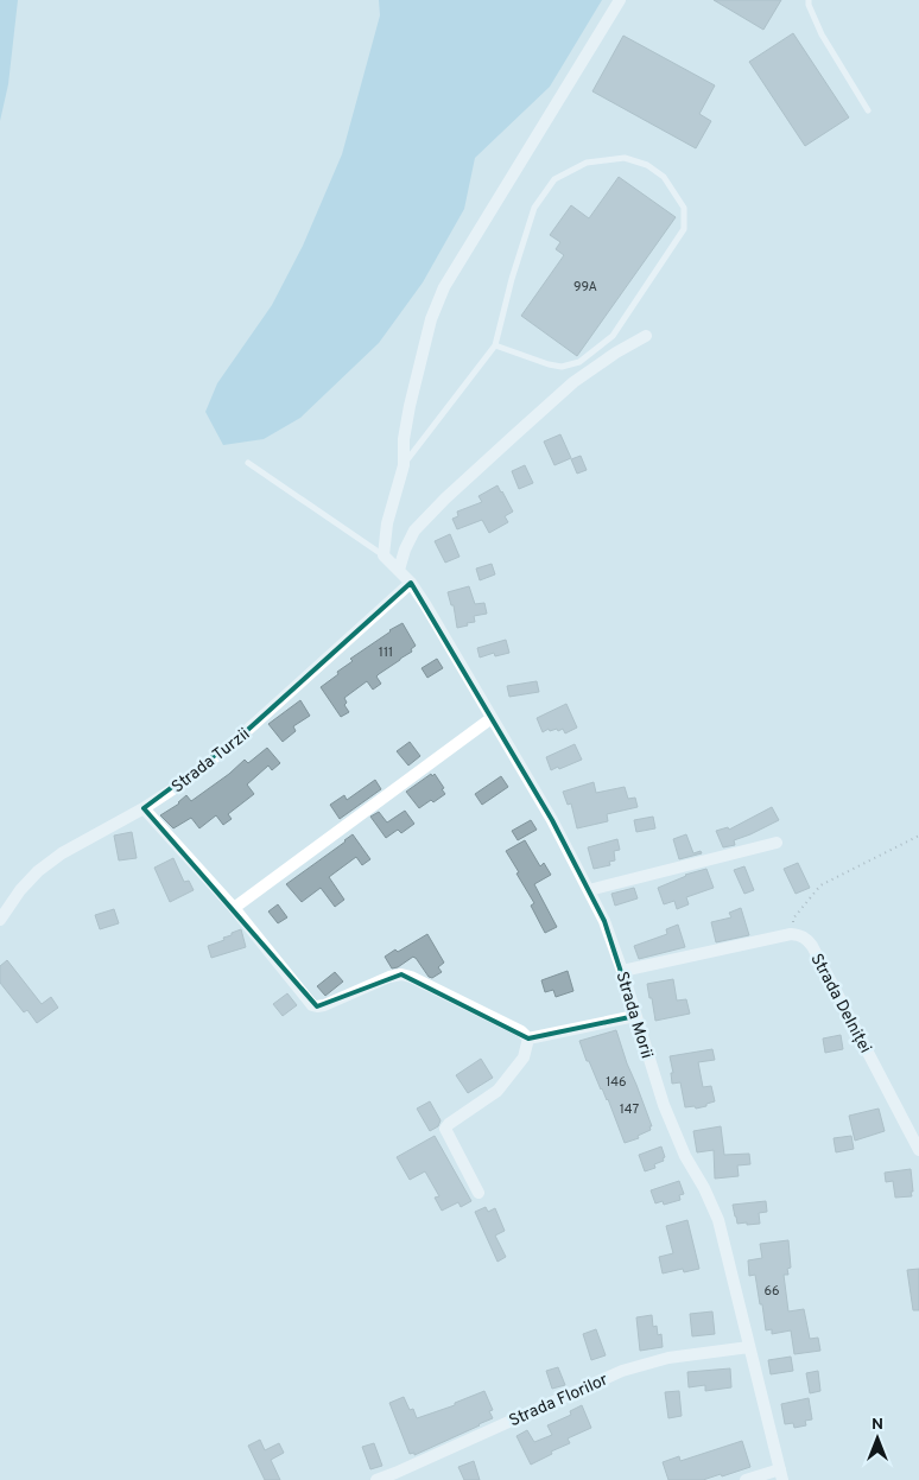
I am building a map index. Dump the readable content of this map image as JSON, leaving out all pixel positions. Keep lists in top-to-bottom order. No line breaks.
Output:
{"streets":{"street":["Strada Turzii","Strada Delniței","Strada Morii","Strada Florilor"]},"crossings":[["Strada Turzii","Strada Morii"],["Strada Morii","Strada Florilor"]],"house_numbers":["99A","111","146","147","66"],"north":"top"}
